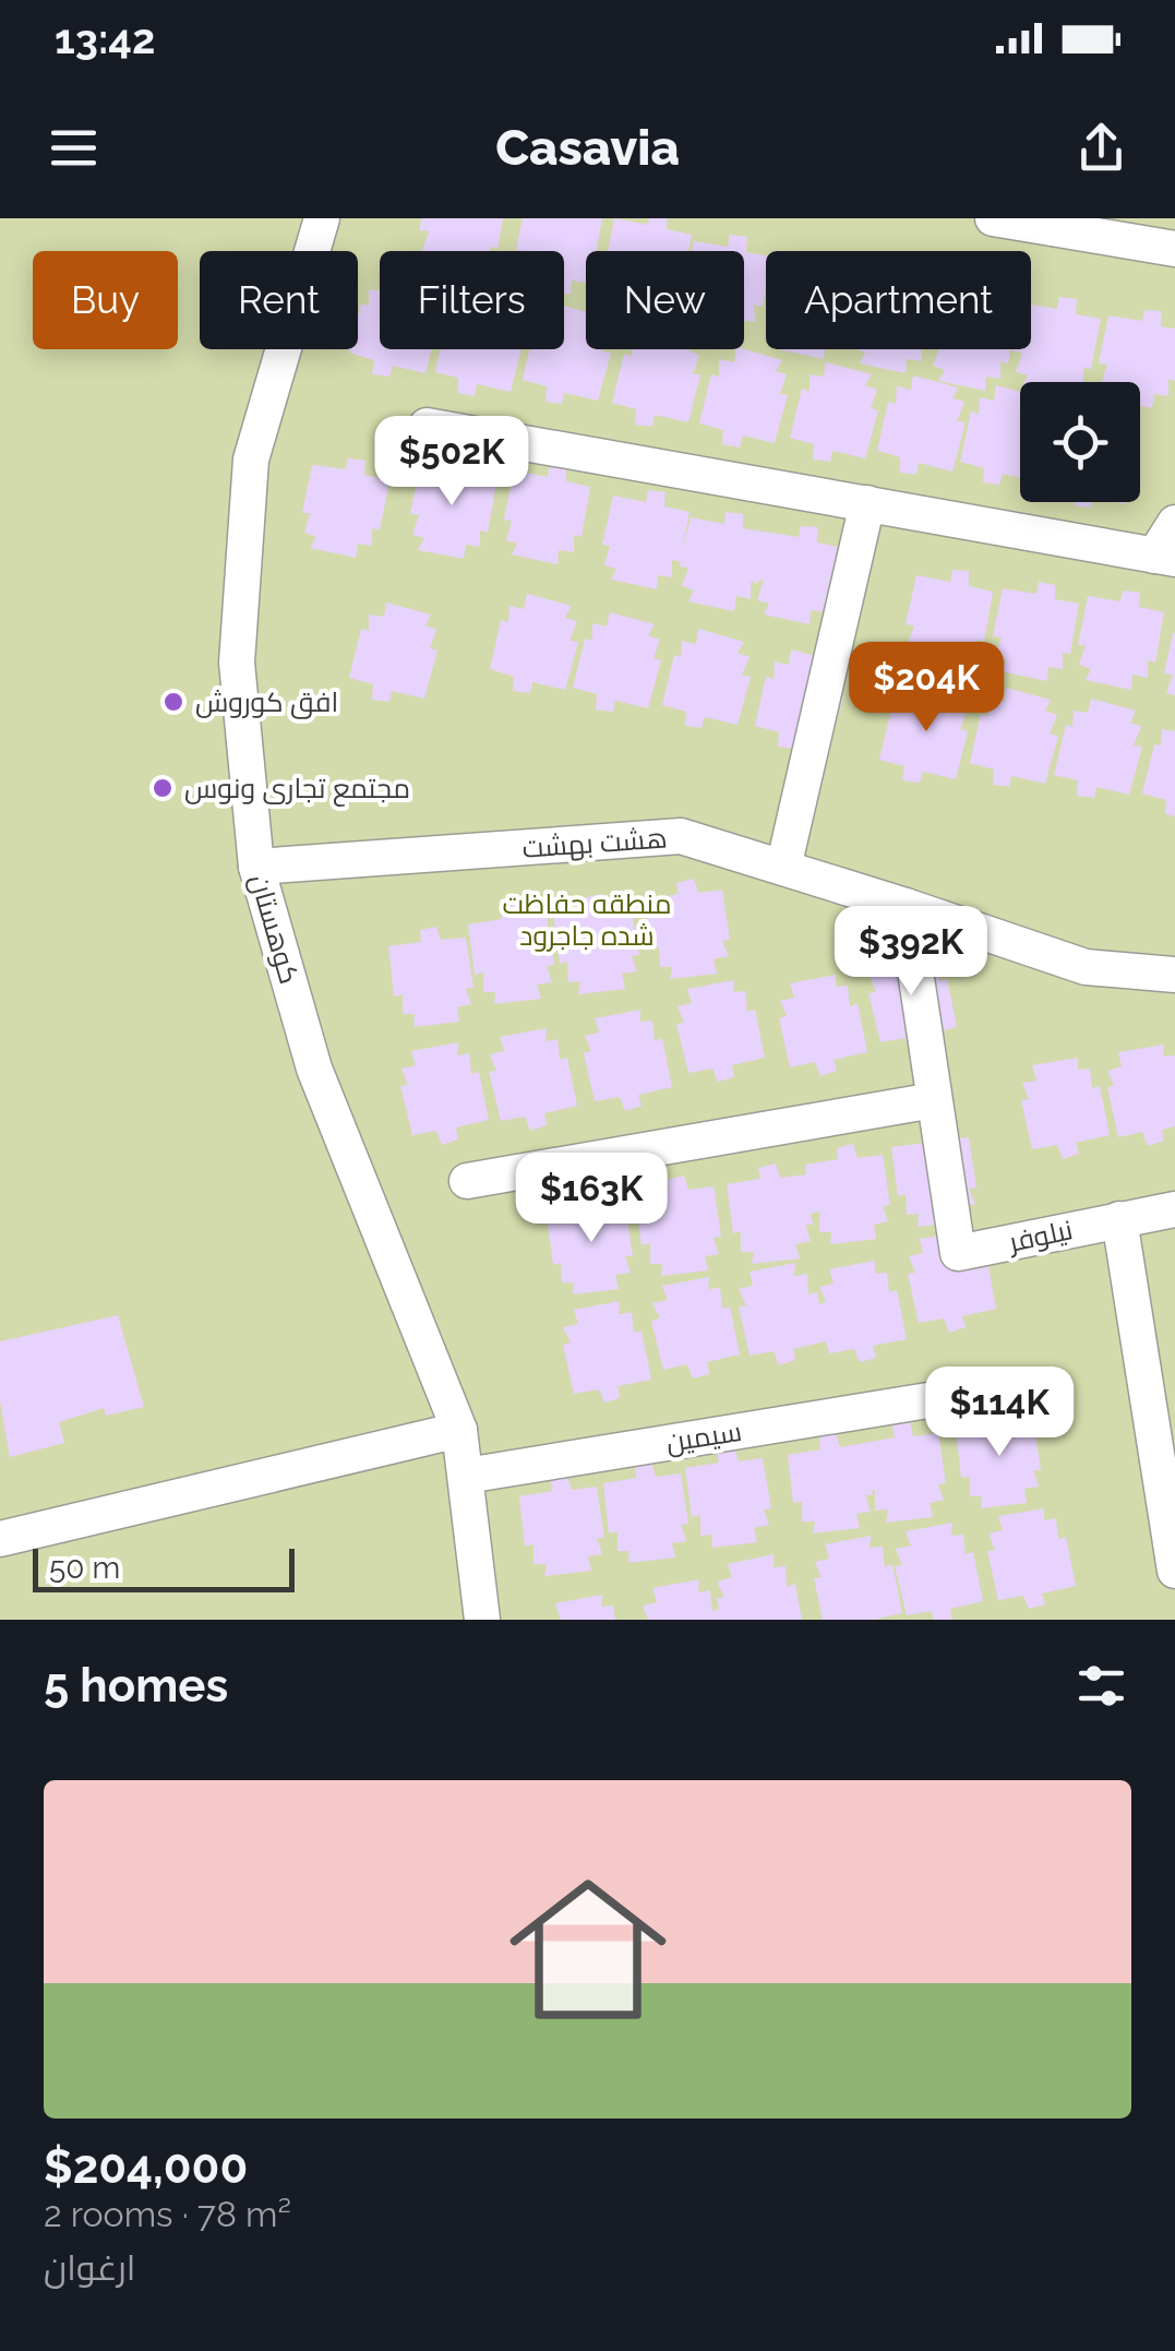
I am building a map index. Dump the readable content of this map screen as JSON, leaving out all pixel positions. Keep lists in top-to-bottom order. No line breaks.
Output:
{"streets":{"street":["هشت بهشت","کوهستان","نیلوفر","سیمین"]},"crossings":[["هشت بهشت","کوهستان"],["هشت بهشت","نیلوفر"],["کوهستان","سیمین"]],"parks":["منطقه حفاظت شده جاجرود"],"places":["افق کوروش","مجتمع تجاری ونوس"],"scale_bar":"50 m","page":{"status":"13:42","header":"Casavia","chip":["Buy","Rent","Filters","New","Apartment"],"price":["$502K","$204K","$392K","$163K","$114K"],"scale":"50 m","heading":"5 homes","list":[{"name":"$204,000","note":"2 rooms · 78 m² · ارغوان"}]}}
